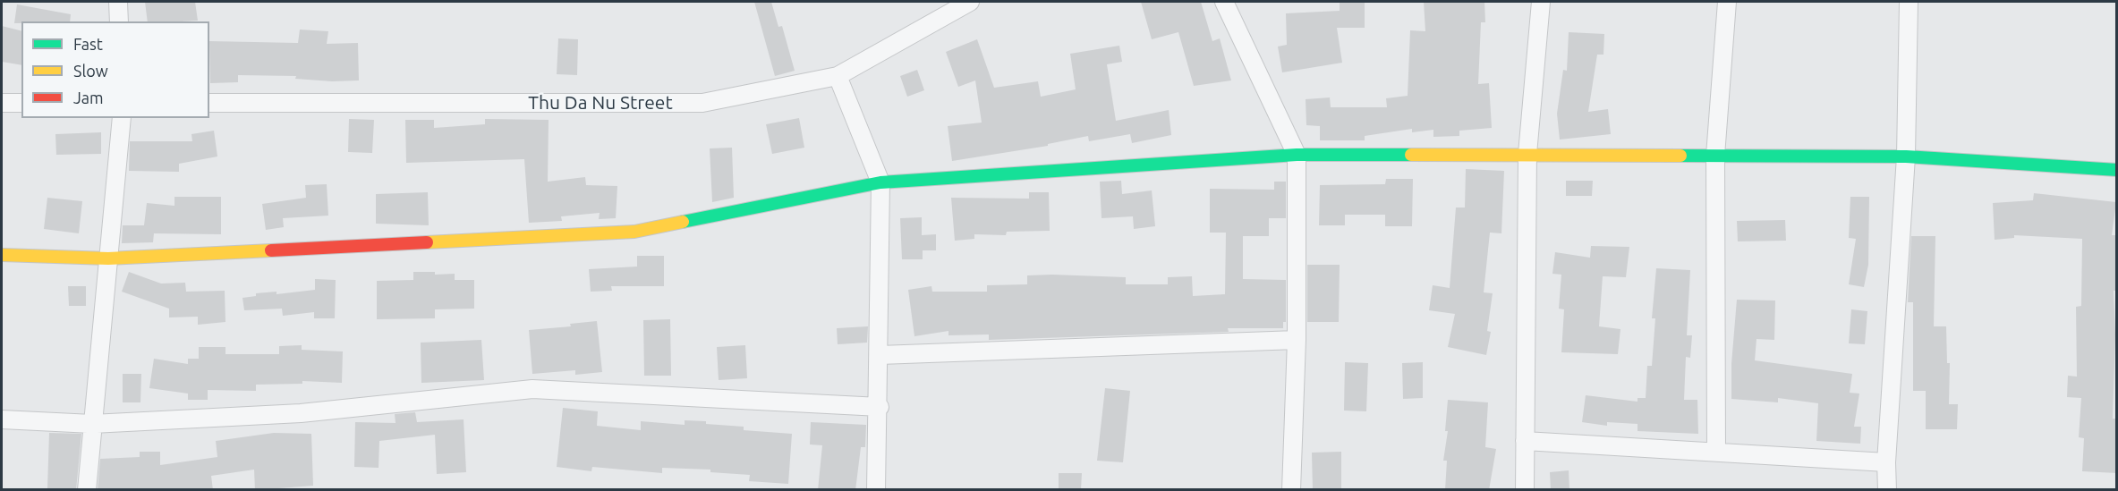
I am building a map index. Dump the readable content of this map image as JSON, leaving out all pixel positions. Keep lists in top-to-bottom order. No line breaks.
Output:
{"streets":{"street":["Thu Da Nu Street"]},"legend":["Fast","Slow","Jam"]}
